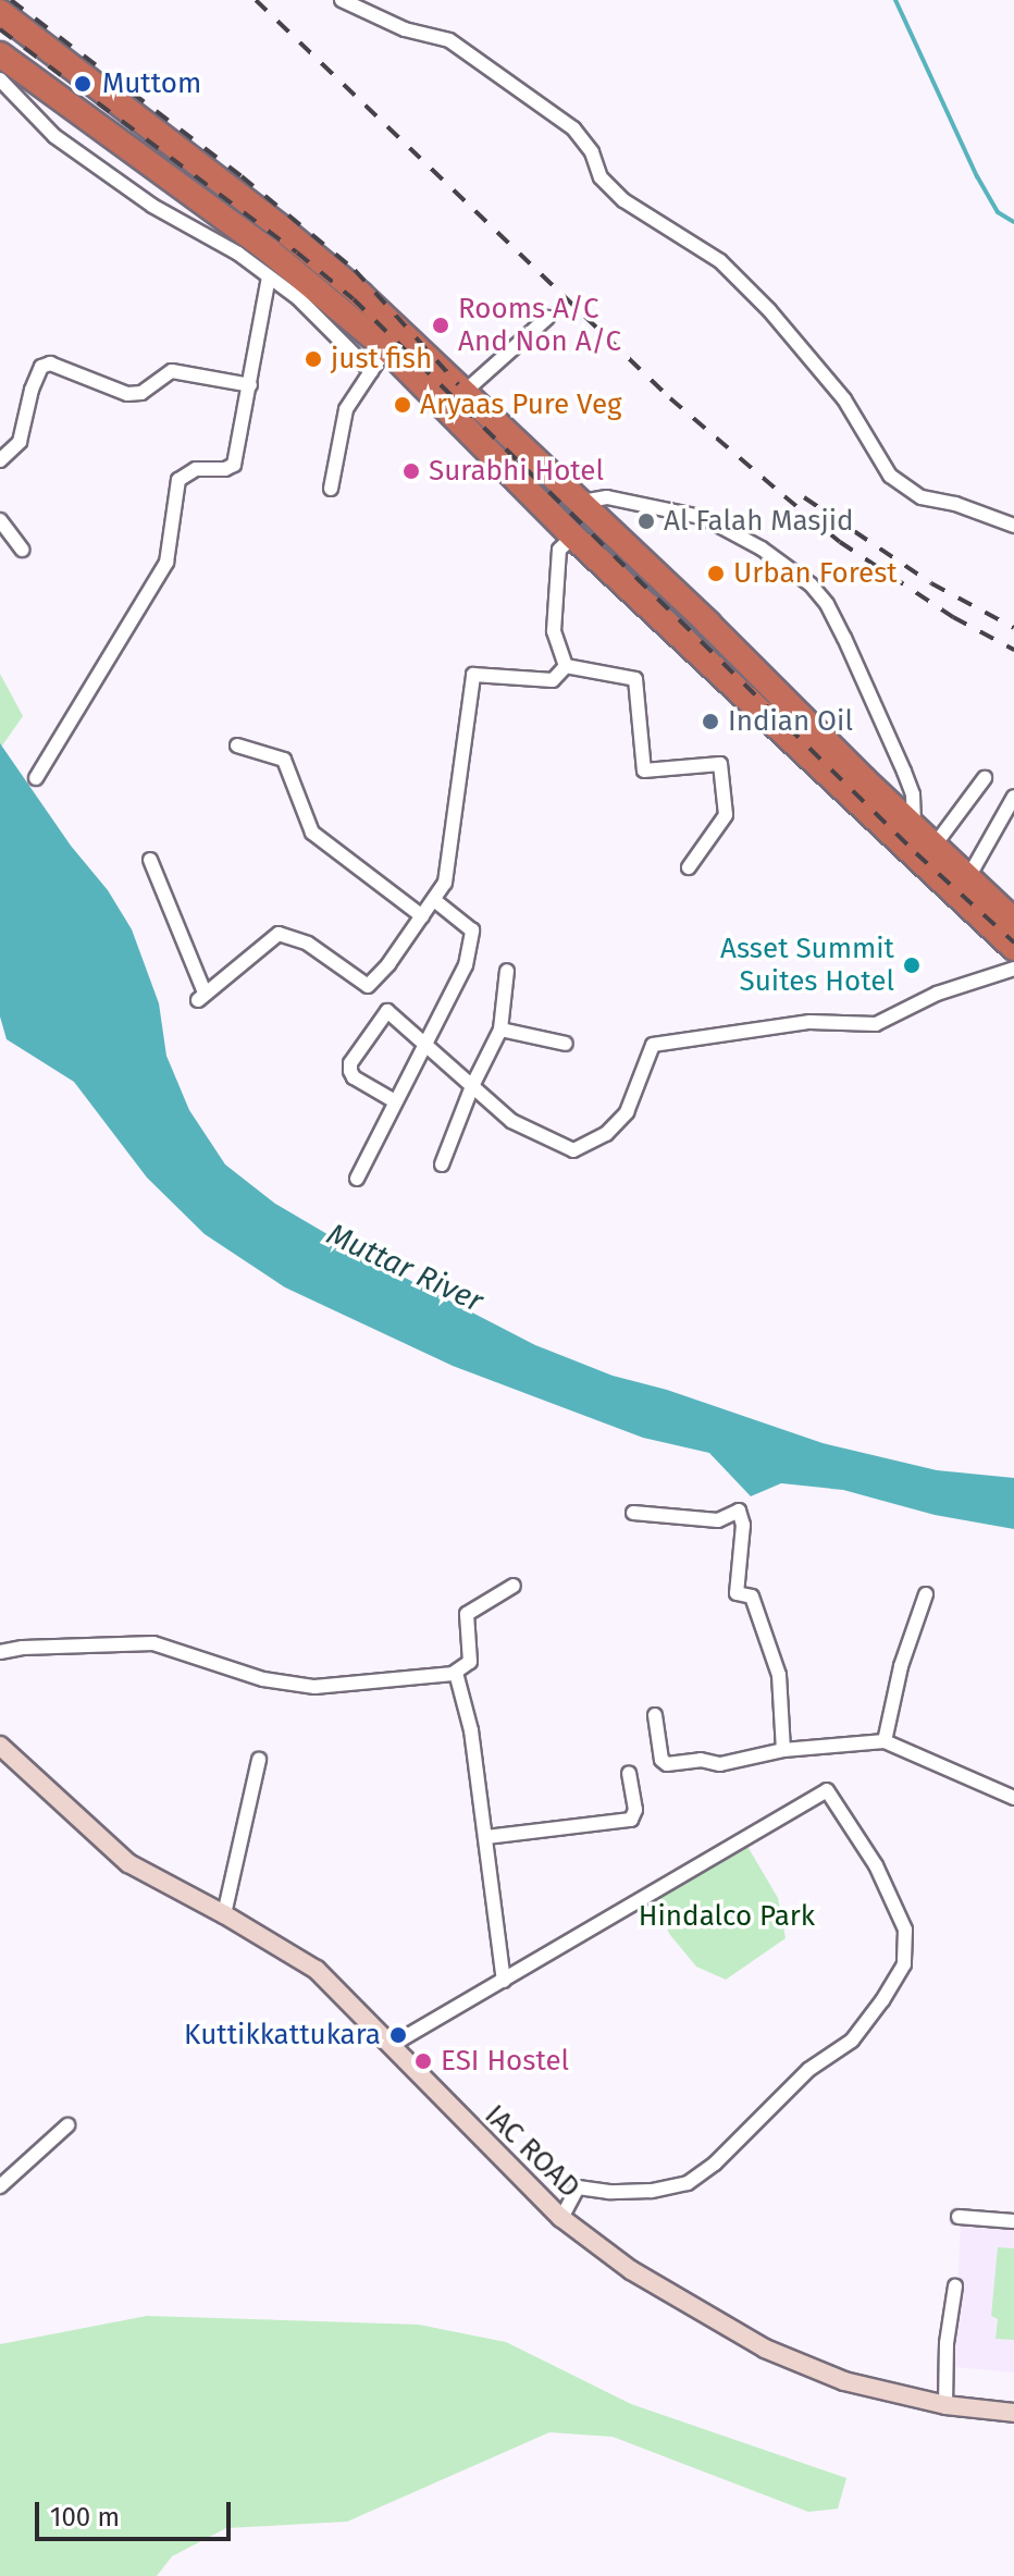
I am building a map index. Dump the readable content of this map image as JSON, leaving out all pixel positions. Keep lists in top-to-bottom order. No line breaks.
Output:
{"streets":{"main road":["IAC ROAD"]},"water":["Muttar River"],"parks":["Hindalco Park"],"places":["Muttom","Rooms A/C And Non A/C","just fish","Aryaas Pure Veg","Surabhi Hotel","Al Falah Masjid","Urban Forest","Indian Oil","Asset Summit Suites Hotel","Kuttikkattukara","ESI Hostel"],"scale_bar":"100 m"}
